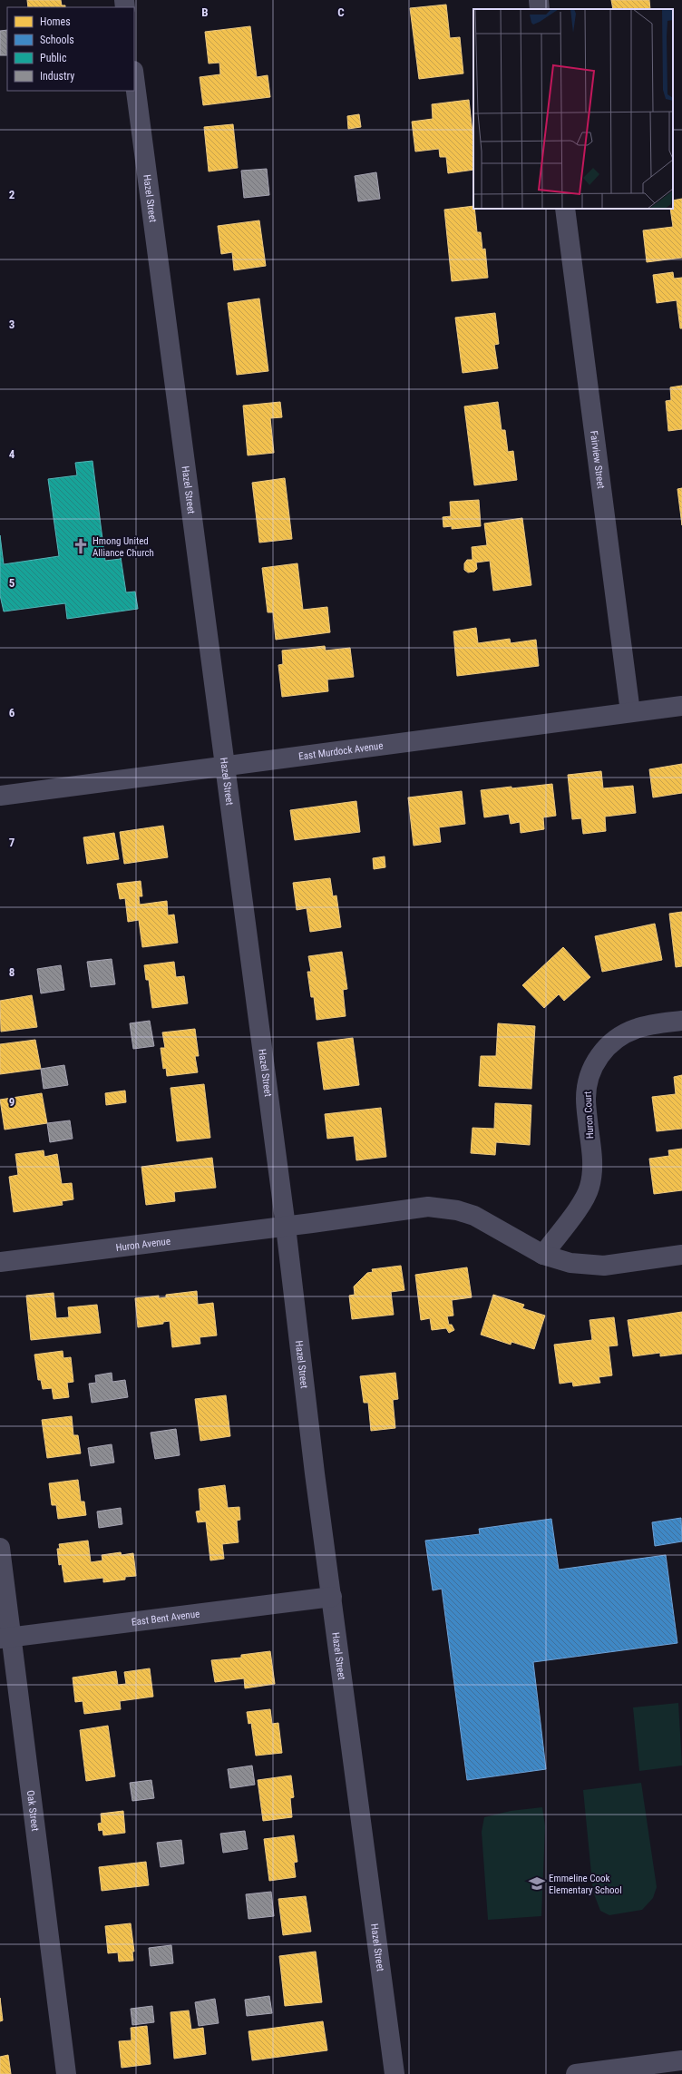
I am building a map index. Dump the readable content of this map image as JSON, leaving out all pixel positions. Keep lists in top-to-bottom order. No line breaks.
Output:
{"streets":{"street":["Hazel Street","Fairview Street","East Murdock Avenue","Huron Court","Huron Avenue","East Bent Avenue","Oak Street"]},"crossings":[["Hazel Street","East Murdock Avenue"],["Hazel Street","Huron Avenue"],["Hazel Street","East Bent Avenue"],["Fairview Street","East Murdock Avenue"],["East Bent Avenue","Oak Street"]],"places":{"church":["Hmong United Alliance Church"],"school or university":["Emmeline Cook Elementary School"]},"legend":["Homes","Schools","Public","Industry"],"grid":{"columns":["B","C"],"rows":["2","3","4","5","6","7","8","9"]}}
